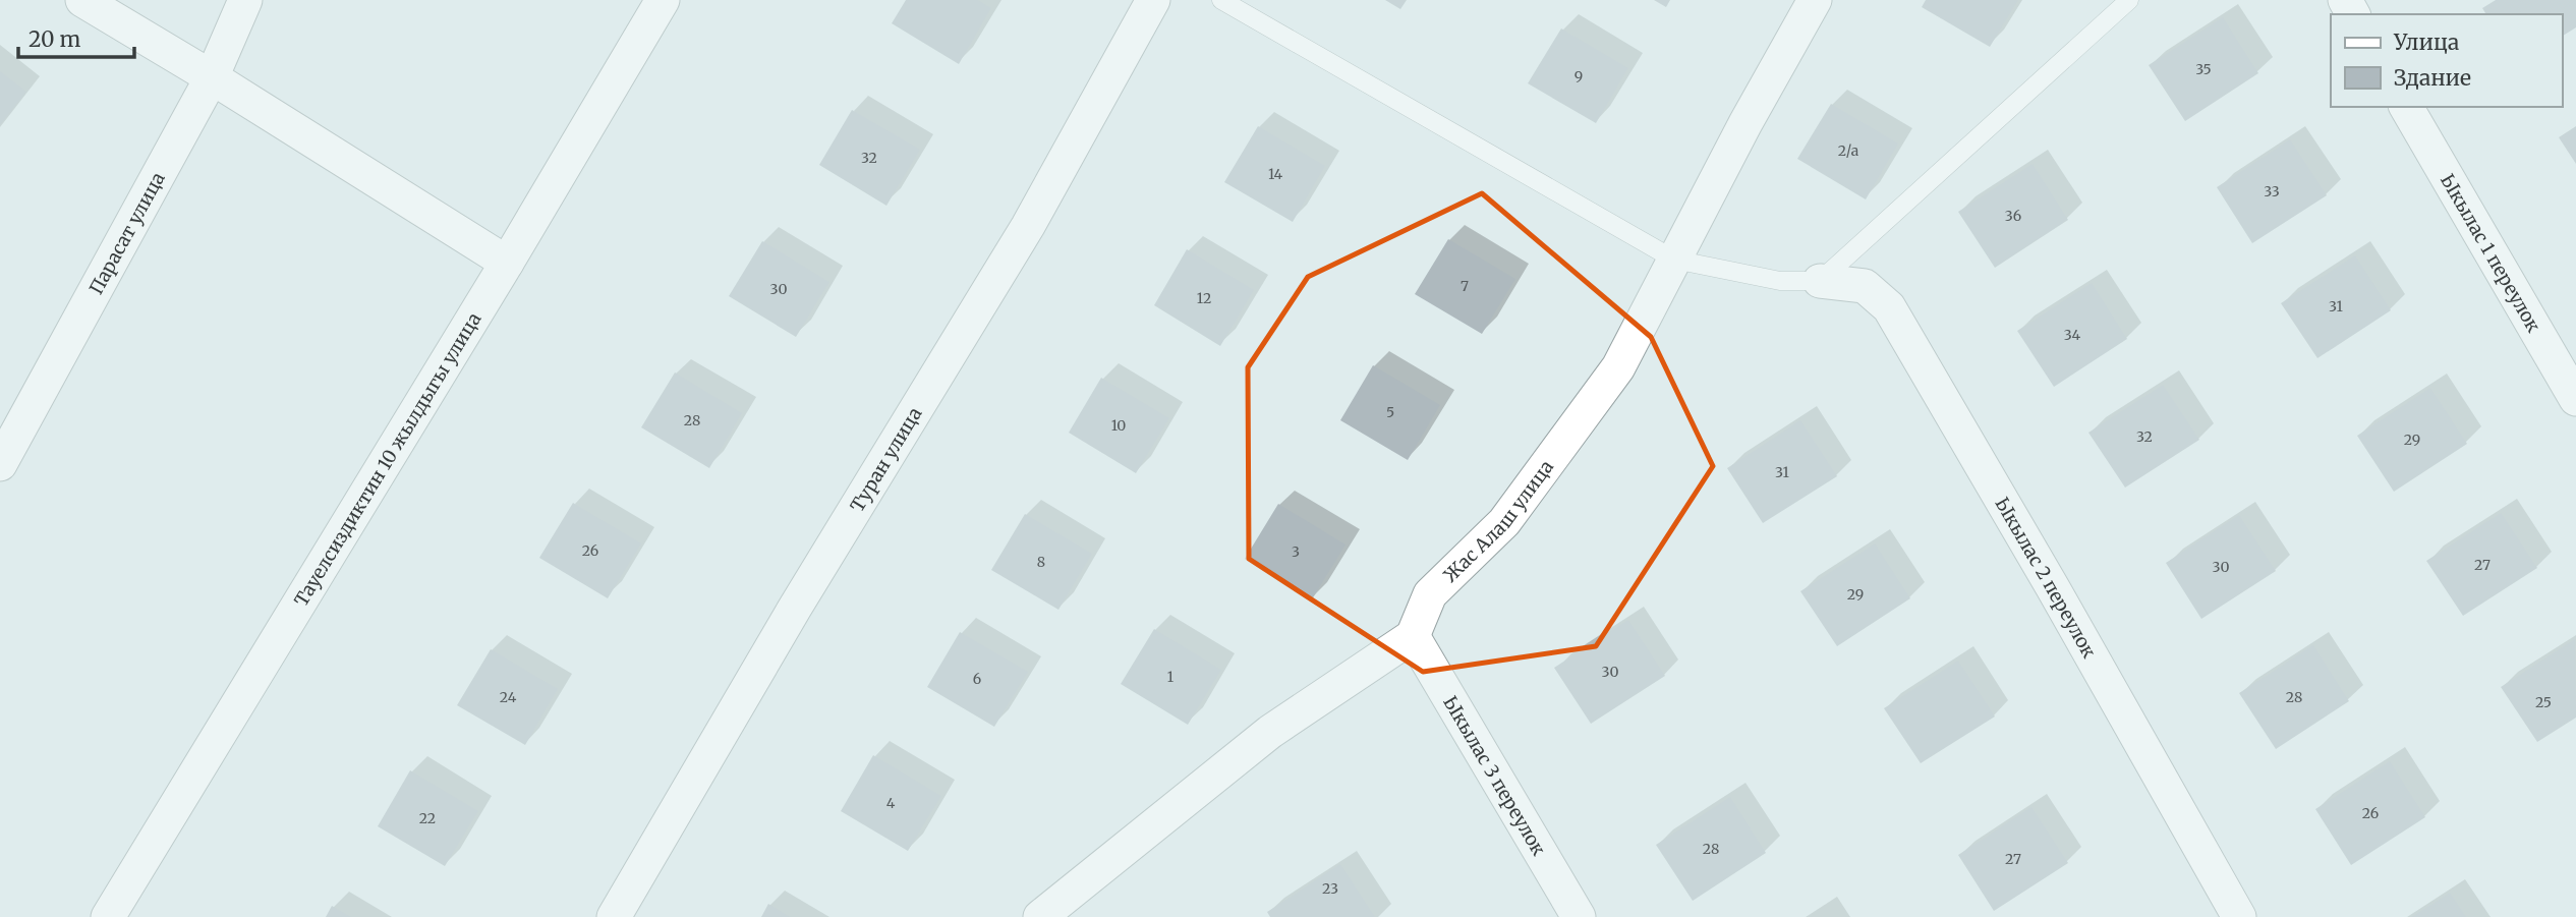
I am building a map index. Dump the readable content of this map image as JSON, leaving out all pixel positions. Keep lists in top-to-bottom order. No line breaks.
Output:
{"streets":{"street":["Парасат улица","Ыкылас 1 переулок","Тауелсиздиктин 10 жылдыгы улица","Туран улица","Жас Алаш улица","Ыкылас 2 переулок","Ыкылас 3 переулок"]},"crossings":[["Жас Алаш улица","Ыкылас 3 переулок"]],"house_numbers":["35","9","2/a","32","14","33","36","7","30","12","31","34","5","28","10","32","29","31","26","3","8","27","30","29","30","1","6","24","28","25","4","26","22","28","27","23"],"legend":["Улица","Здание"],"scale_bar":"20 m"}
